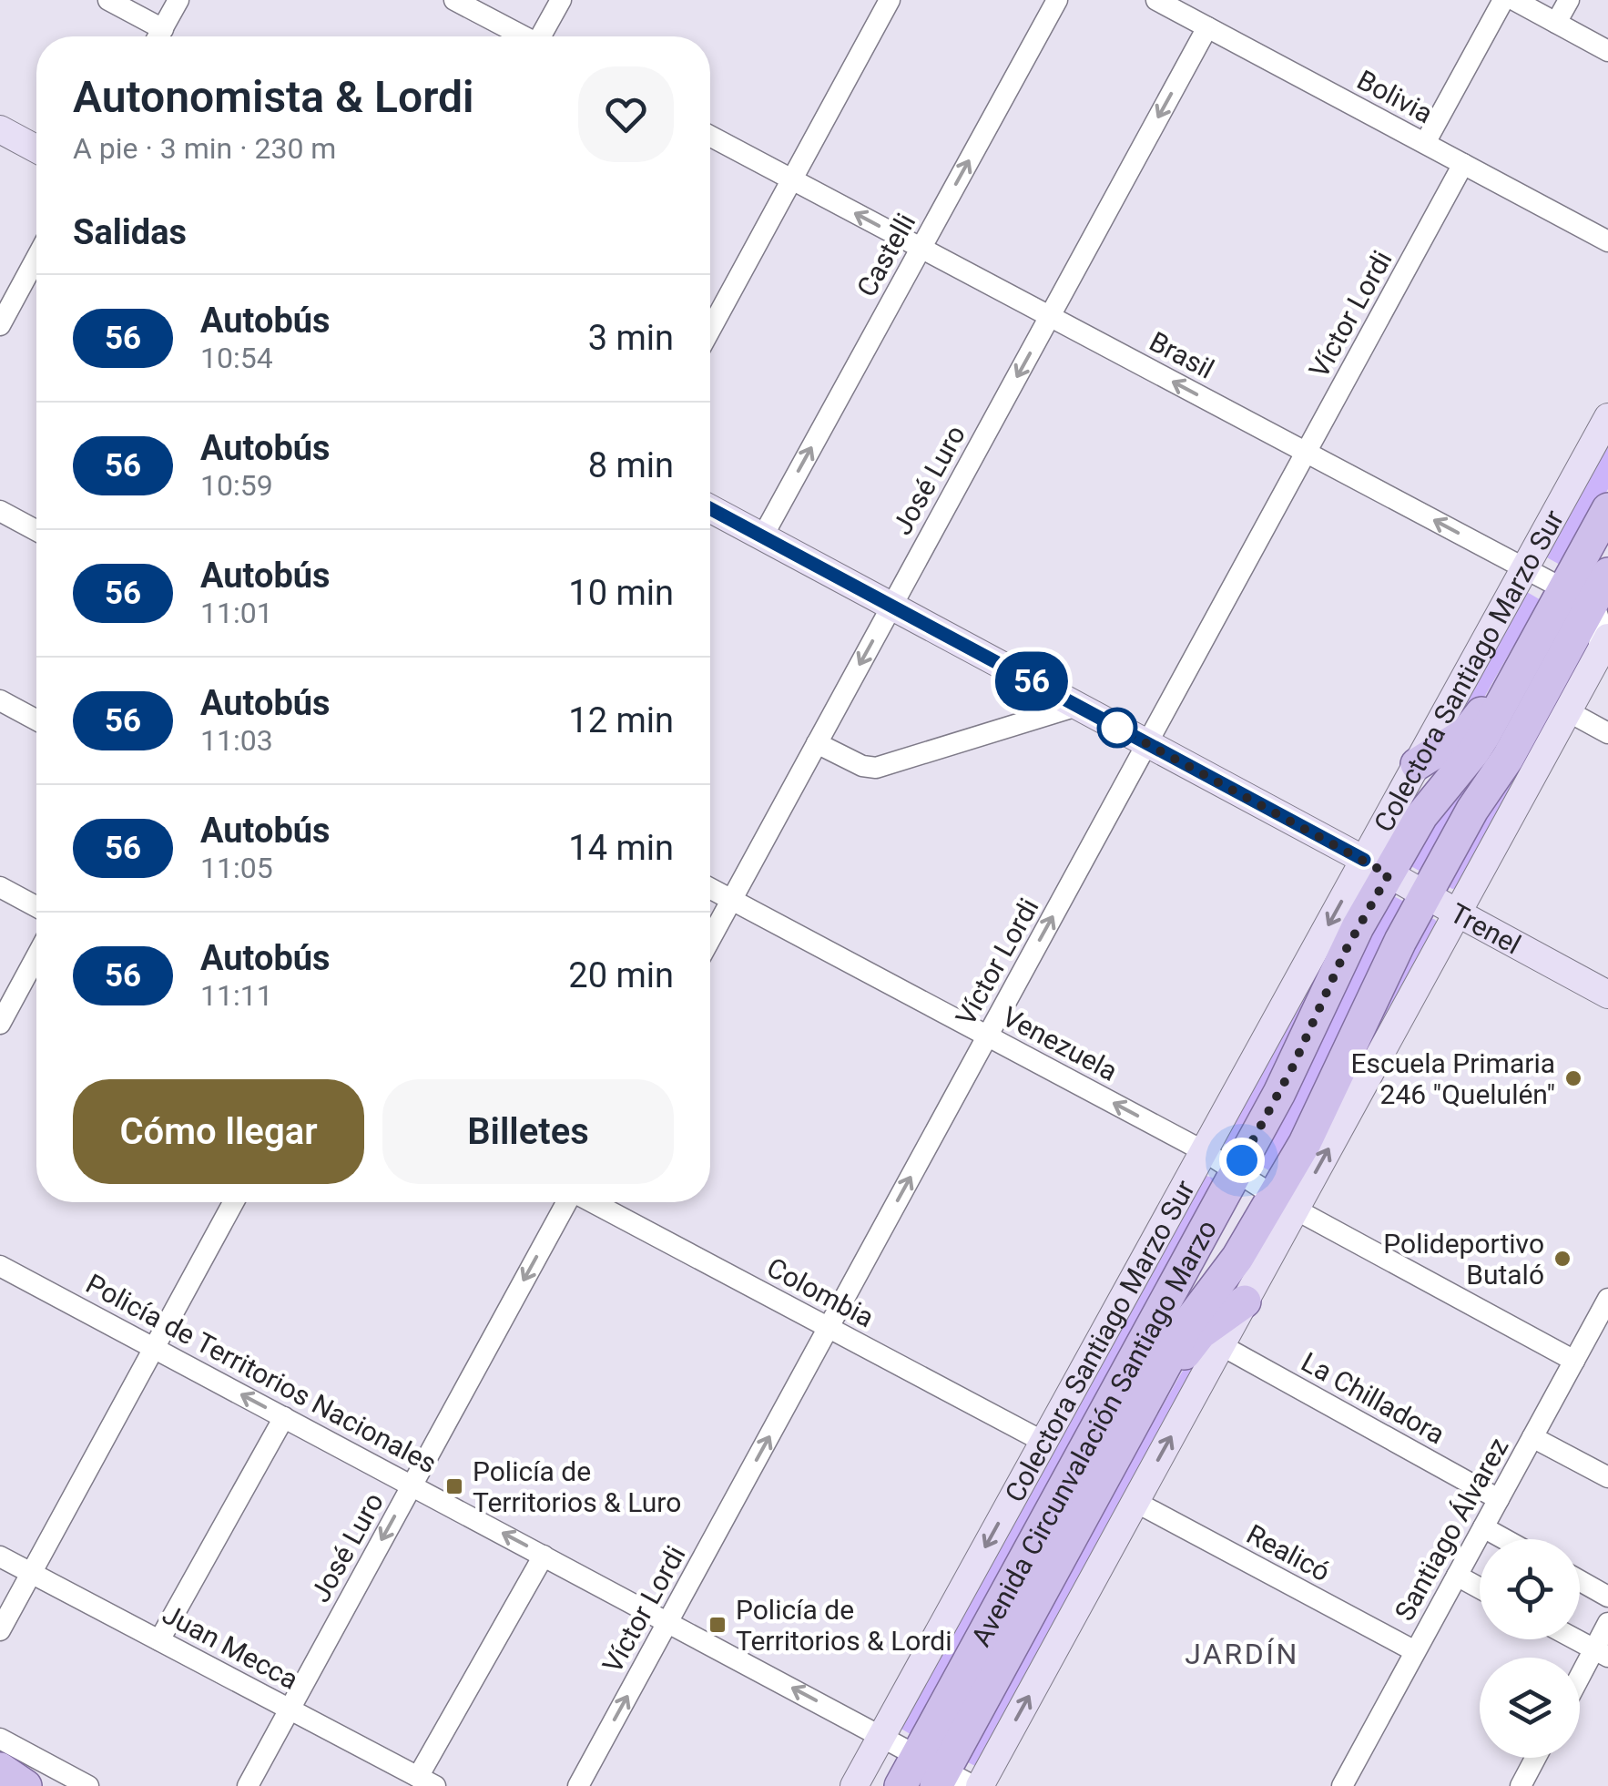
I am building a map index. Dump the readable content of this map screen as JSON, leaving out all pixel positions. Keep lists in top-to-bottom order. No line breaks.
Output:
{"streets":{"main road":["Avenida Circunvalación Santiago Marzo"],"street":["Bolivia","Castelli","Víctor Lordi","Brasil","José Luro","Colectora Santiago Marzo Sur","Trenel","Venezuela","Colombia","Policía de Territorios Nacionales","La Chilladora","Santiago Álvarez","Realicó","Juan Mecca"]},"crossings":[["Bolivia","Víctor Lordi"],["Bolivia","José Luro"],["Castelli","Brasil"],["Castelli","Trenel"],["Víctor Lordi","Brasil"],["Víctor Lordi","Trenel"],["Víctor Lordi","Venezuela"],["Víctor Lordi","Colombia"],["Víctor Lordi","Policía de Territorios Nacionales"],["Brasil","José Luro"],["Brasil","Colectora Santiago Marzo Sur"],["Brasil","Avenida Circunvalación Santiago Marzo"],["José Luro","Trenel"],["José Luro","Venezuela"],["José Luro","Policía de Territorios Nacionales"],["José Luro","Juan Mecca"],["Colectora Santiago Marzo Sur","Trenel"],["Colectora Santiago Marzo Sur","Venezuela"],["Colectora Santiago Marzo Sur","Colombia"],["Colectora Santiago Marzo Sur","Policía de Territorios Nacionales"],["Colectora Santiago Marzo Sur","Avenida Circunvalación Santiago Marzo"],["Trenel","Avenida Circunvalación Santiago Marzo"],["Venezuela","Avenida Circunvalación Santiago Marzo"],["Venezuela","Santiago Álvarez"],["Policía de Territorios Nacionales","Avenida Circunvalación Santiago Marzo"],["La Chilladora","Santiago Álvarez"],["Santiago Álvarez","Realicó"]],"one_way":["Víctor Lordi","Brasil","Policía de Territorios Nacionales"],"districts":["JARDÍN"],"places":{"other":["Escuela Primaria 246 \"Quelulén\"","Polideportivo Butaló"],"transit":["Policía de Territorios & Luro","Policía de Territorios & Lordi"]},"lines":["bus line 56"],"page":{"on_map":"56","heading":[["Autonomista & Lordi","A pie · 3 min · 230 m"],"Salidas"],"list":[{"mark":"56","name":"Autobús","note":"10:54","value":"3 min"},{"mark":"56","name":"Autobús","note":"10:59","value":"8 min"},{"mark":"56","name":"Autobús","note":"11:01","value":"10 min"},{"mark":"56","name":"Autobús","note":"11:03","value":"12 min"},{"mark":"56","name":"Autobús","note":"11:05","value":"14 min"},{"mark":"56","name":"Autobús","note":"11:11","value":"20 min"}],"buttons":["Cómo llegar","Billetes"]}}
